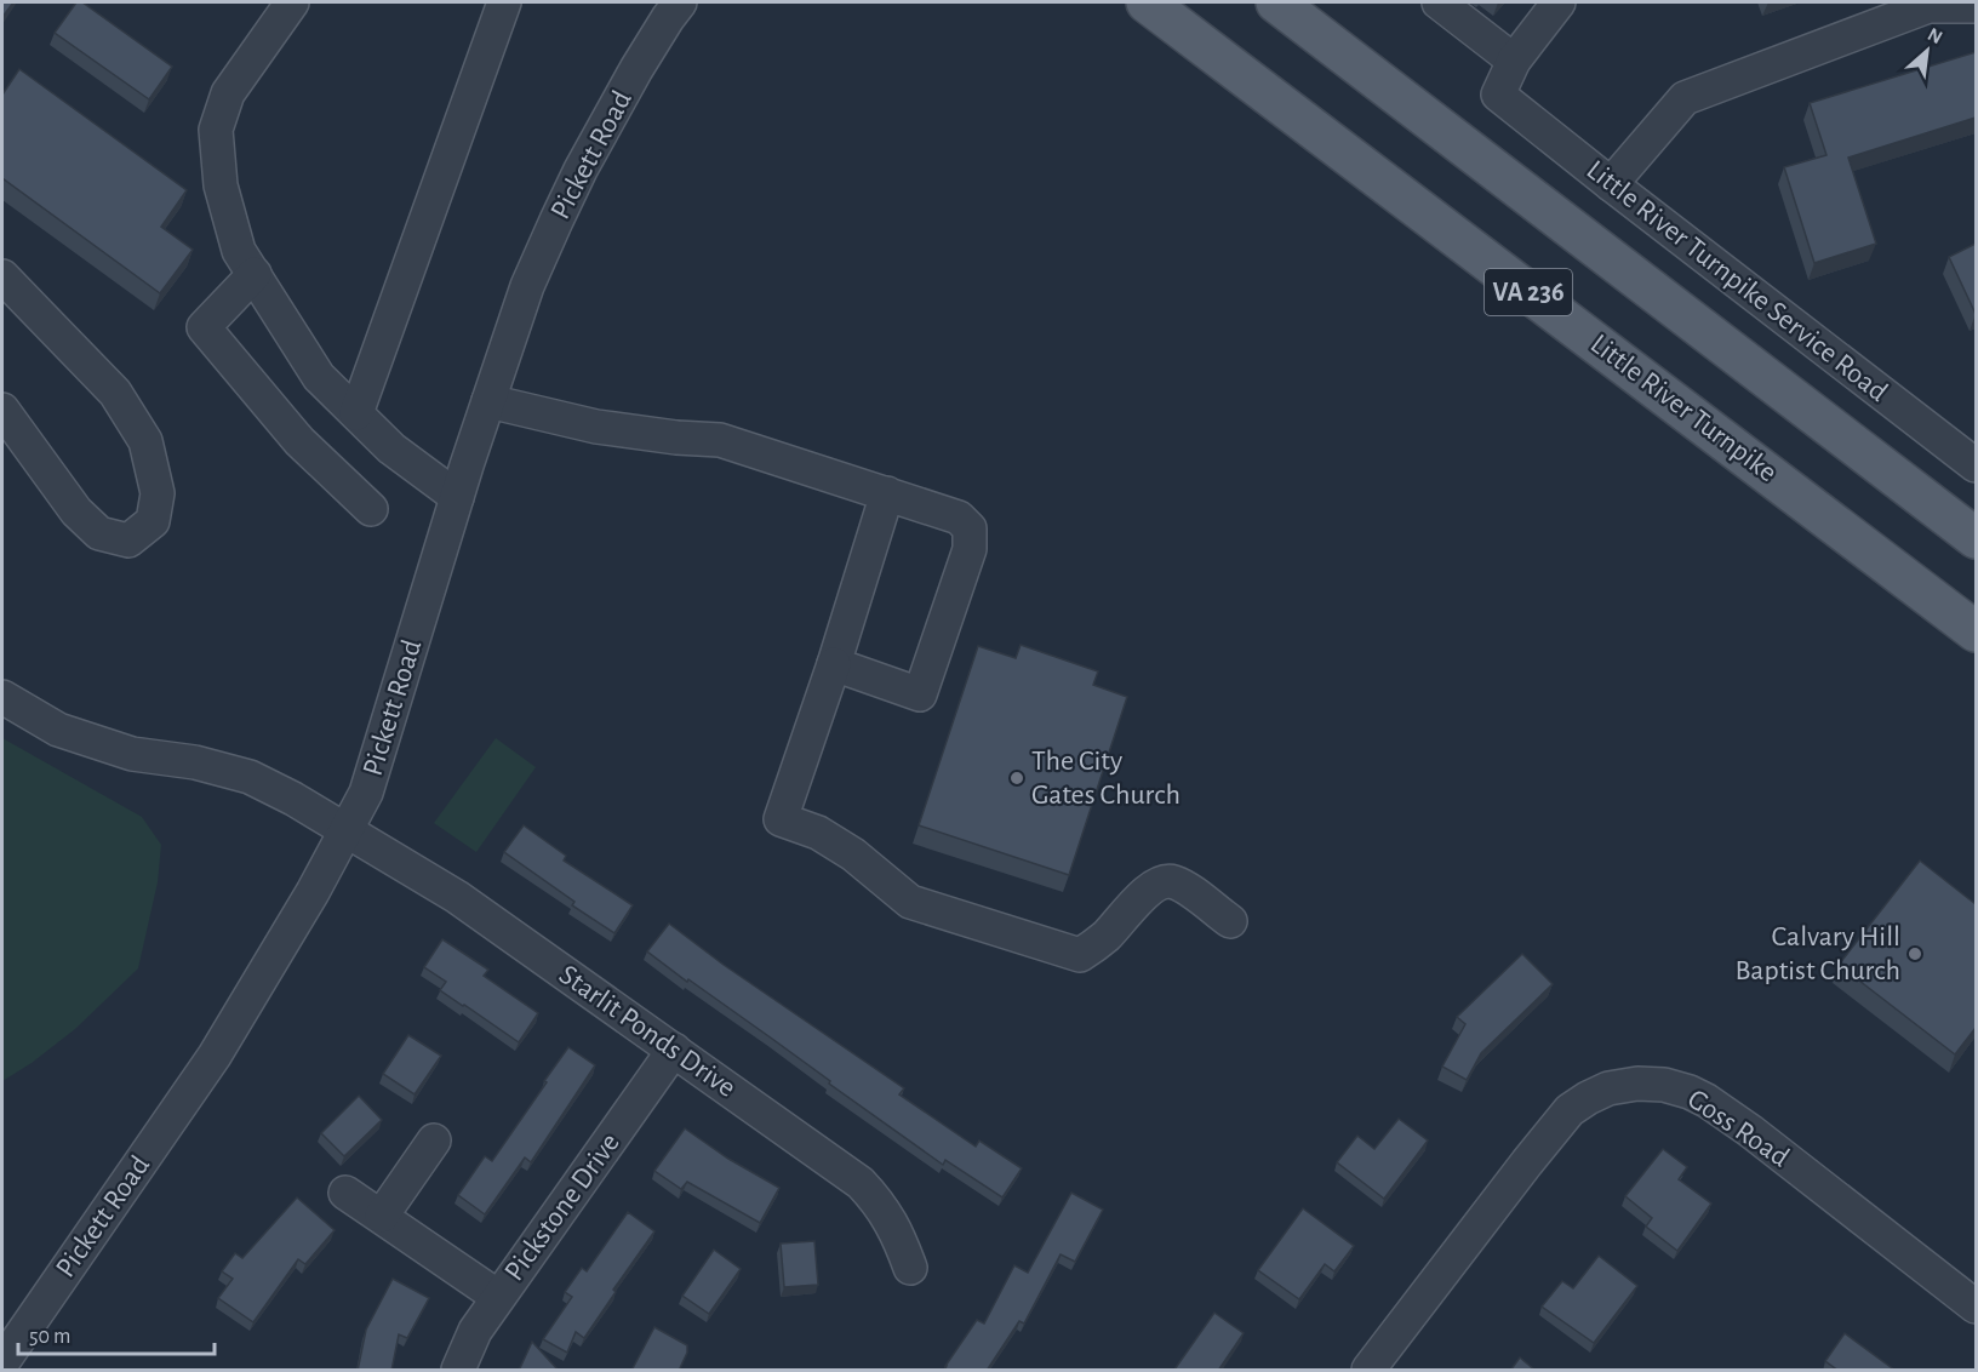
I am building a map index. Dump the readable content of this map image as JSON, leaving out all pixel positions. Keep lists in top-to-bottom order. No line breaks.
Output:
{"streets":{"main road":["VA 236","Little River Turnpike"],"street":["Pickett Road","Little River Turnpike Service Road","Starlit Ponds Drive","Goss Road","Pickstone Drive"]},"crossings":[["Pickett Road","Starlit Ponds Drive"],["Starlit Ponds Drive","Pickstone Drive"]],"places":["The City Gates Church","Calvary Hill Baptist Church"],"scale_bar":"50 m","north":"top right"}
